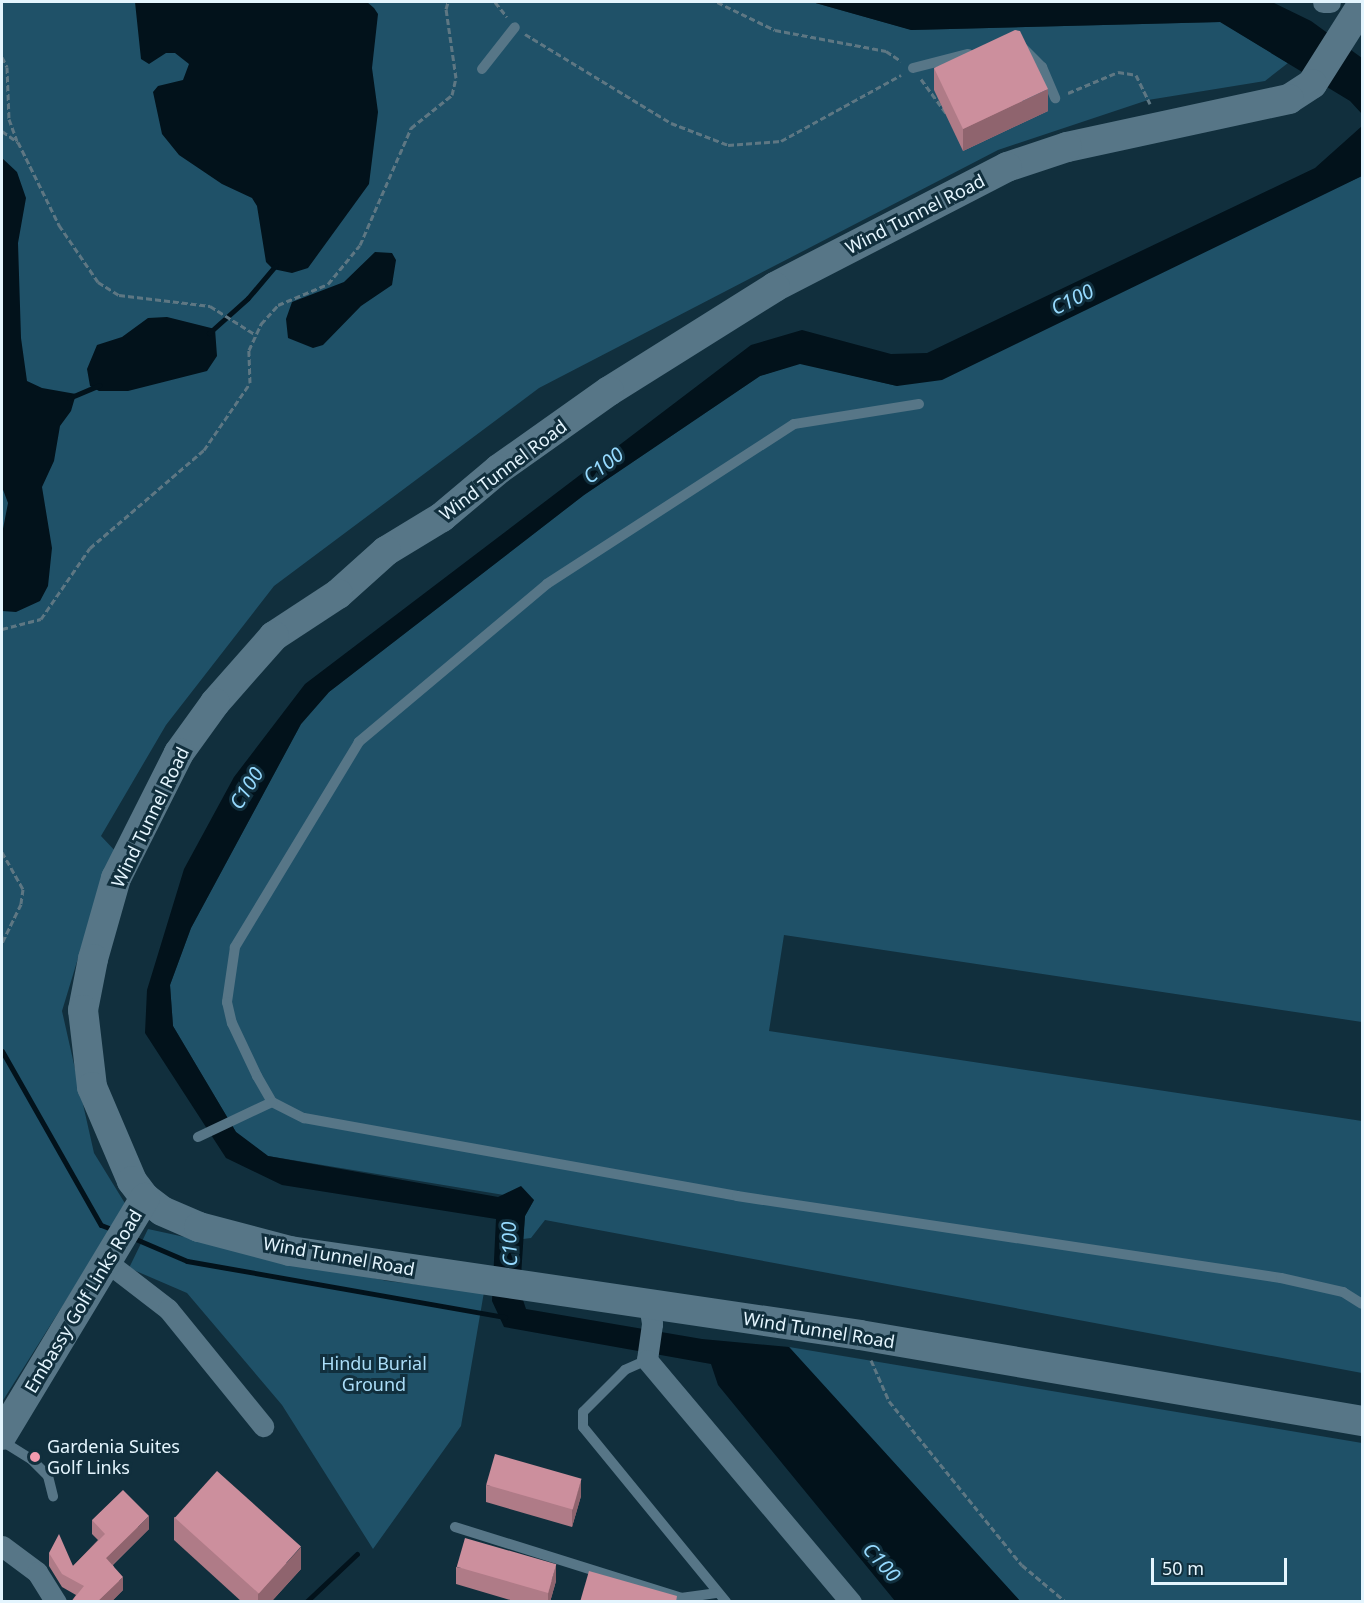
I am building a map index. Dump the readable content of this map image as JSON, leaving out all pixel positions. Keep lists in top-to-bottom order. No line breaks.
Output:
{"streets":{"street":["Wind Tunnel Road","Embassy Golf Links Road"]},"crossings":[["Wind Tunnel Road","Embassy Golf Links Road"]],"water":["C100"],"parks":["Hindu Burial Ground"],"places":["Gardenia Suites Golf Links"],"scale_bar":"50 m"}
